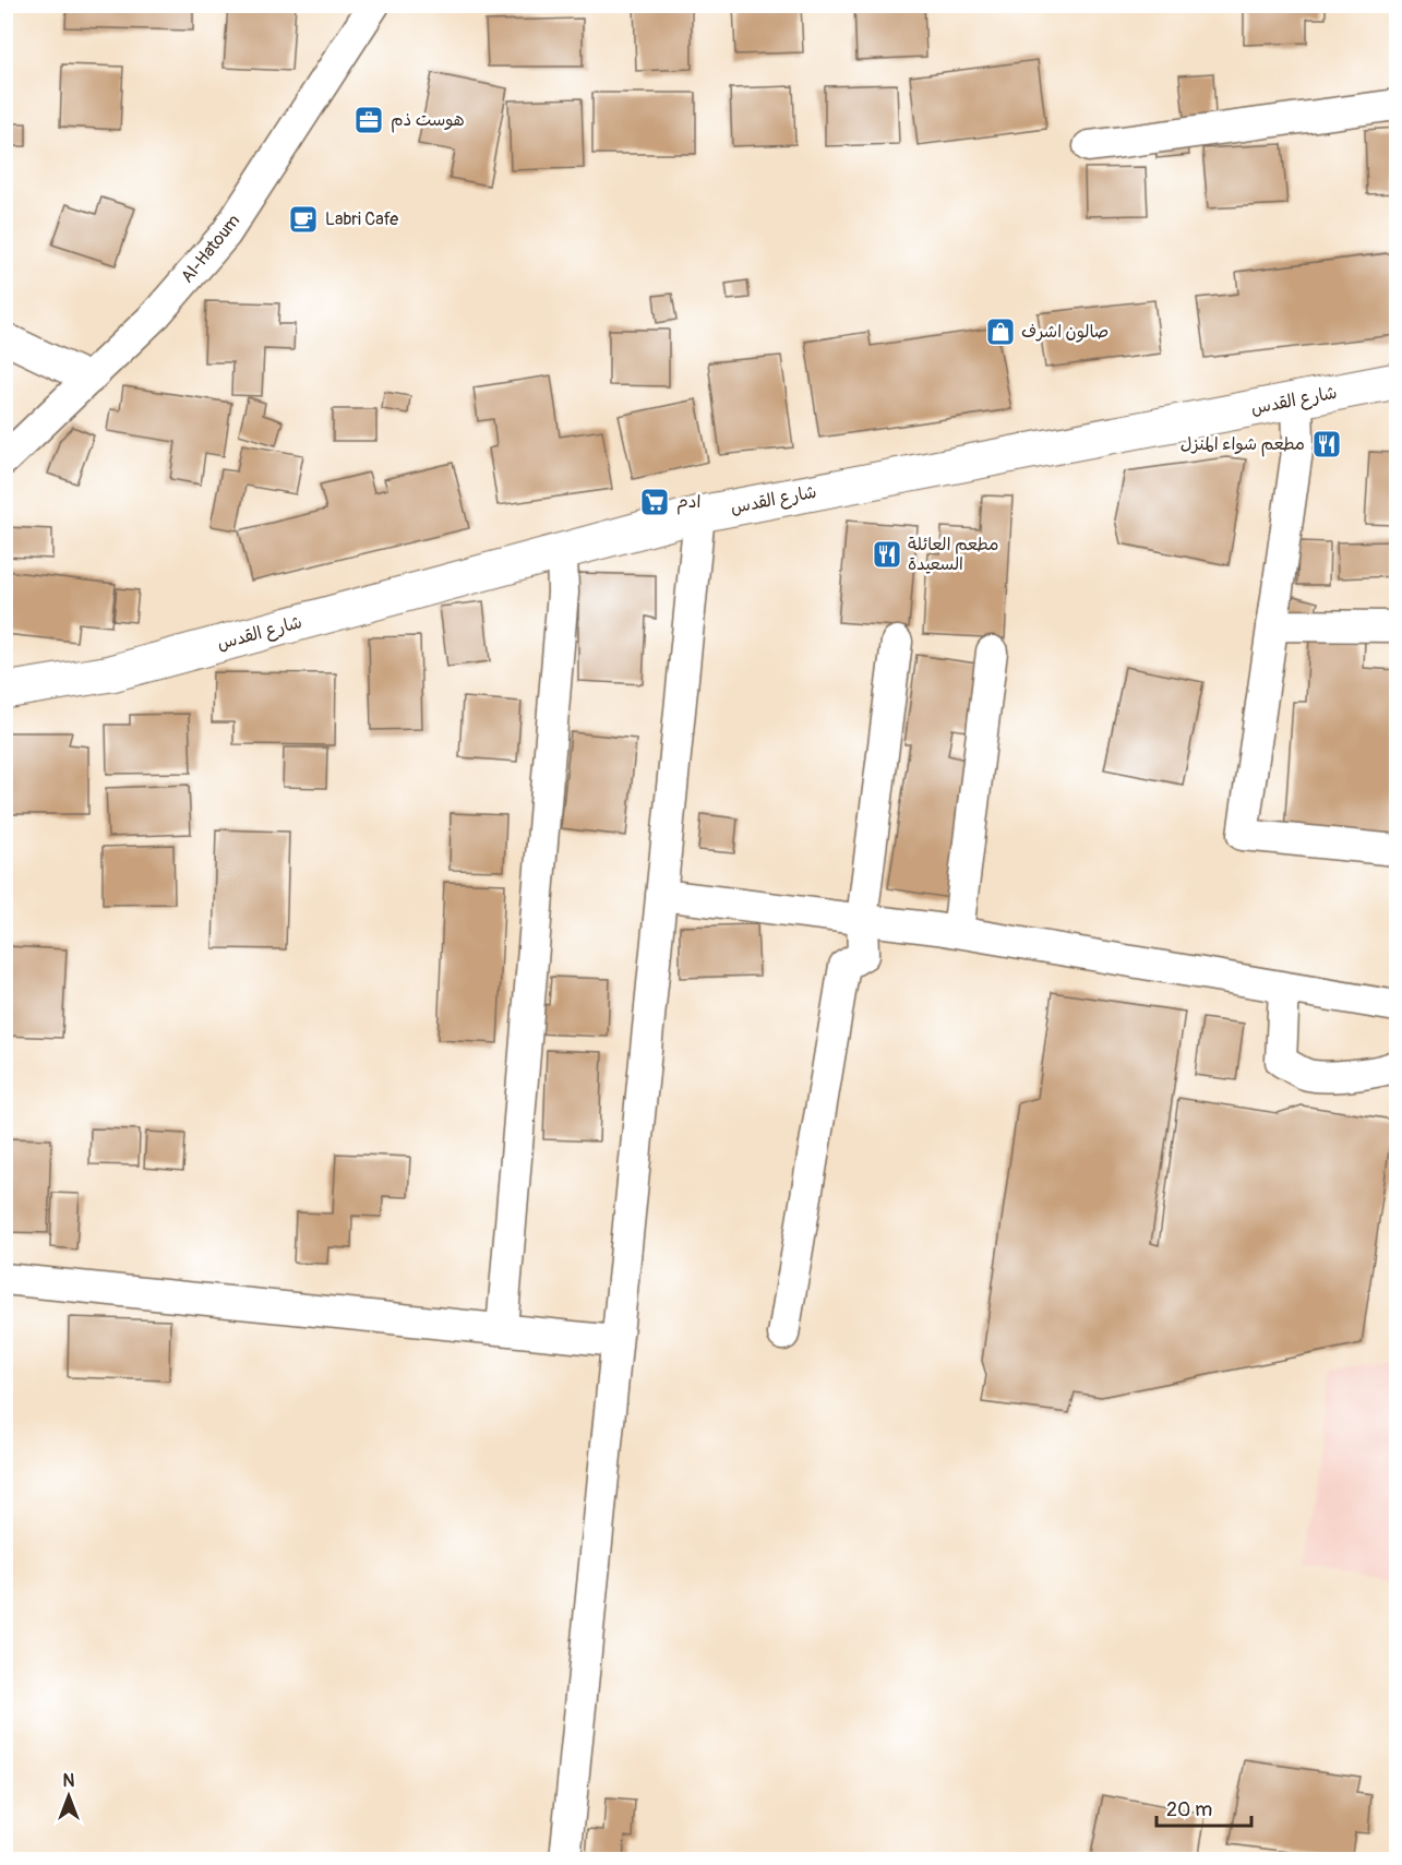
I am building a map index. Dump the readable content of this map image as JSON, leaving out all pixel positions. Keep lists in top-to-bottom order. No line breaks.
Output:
{"streets":{"main road":["شارع القدس"],"street":["Al-Hatoum"]},"places":{"office":["هوست ذم"],"cafe":["Labri Cafe"],"shop":["صالون اشرف"],"restaurant":["مطعم شواء المنزل","مطعم العائلة السعيدة"],"supermarket":["ادم"]},"scale_bar":"20 m","north":"top"}
